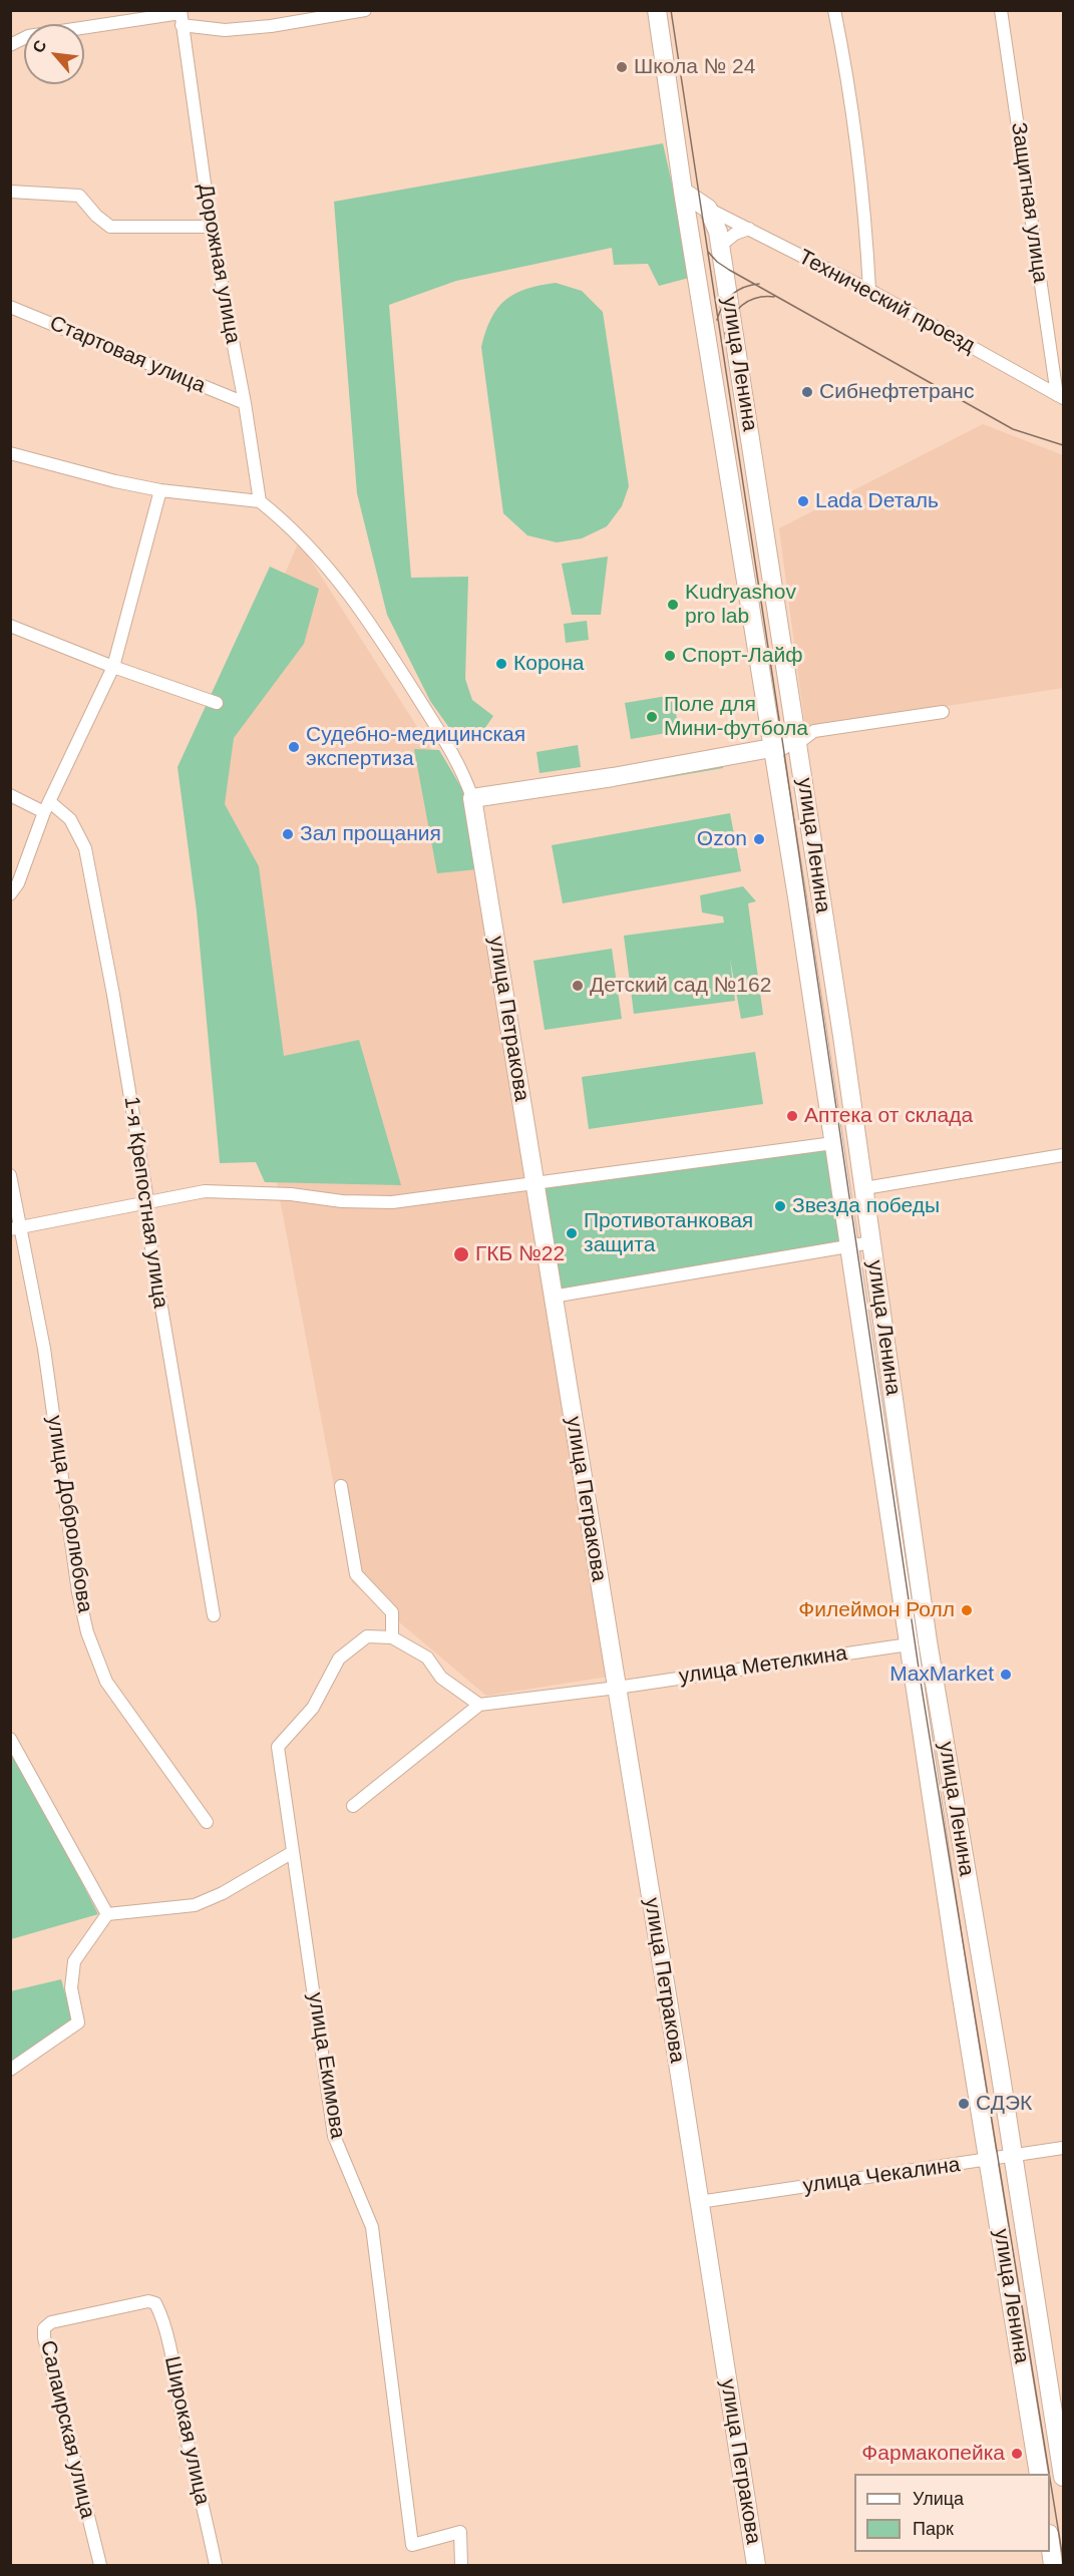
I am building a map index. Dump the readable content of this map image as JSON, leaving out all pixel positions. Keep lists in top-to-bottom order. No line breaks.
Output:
{"streets":{"main road":["улица Ленина","улица Петракова"],"street":["Защитная улица","Дорожная улица","Технический проезд","Стартовая улица","1-я Крепостная улица","улица Добролюбова","улица Метелкина","улица Екимова","улица Чекалина","Салаирская улица","Широкая улица"]},"crossings":[["Защитная улица","Технический проезд"],["Дорожная улица","Стартовая улица"],["Дорожная улица","улица Петракова"],["Технический проезд","улица Ленина"],["улица Ленина","улица Метелкина"],["улица Ленина","улица Чекалина"],["улица Петракова","улица Метелкина"],["улица Петракова","улица Чекалина"],["Салаирская улица","Широкая улица"]],"places":["Школа № 24","Сибнефтетранс","Lada Dеталь","Kudryashov pro lab","Спорт-Лайф","Корона","Поле для Мини-футбола","Судебно-медицинская экспертиза","Зал прощания","Ozon","Детский сад №162","Аптека от склада","Звезда победы","Противотанковая защита","ГКБ №22","Филеймон Ролл","MaxMarket","СДЭК","Фармакопейка"],"legend":["Улица","Парк"],"north":"top left"}
